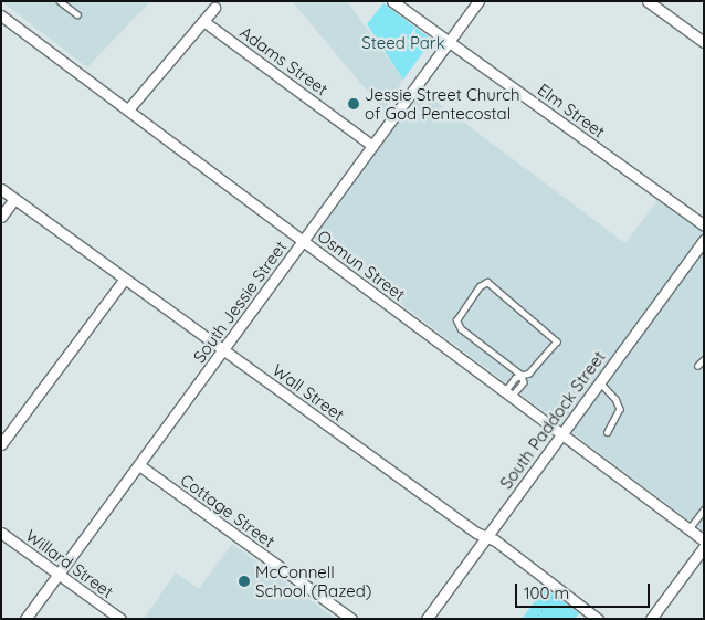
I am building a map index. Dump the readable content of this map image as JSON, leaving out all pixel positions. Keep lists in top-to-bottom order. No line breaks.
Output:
{"streets":{"street":["Adams Street","Elm Street","Osmun Street","South Jessie Street","Wall Street","South Paddock Street","Cottage Street","Willard Street"]},"crossings":[["Adams Street","South Jessie Street"],["Elm Street","South Jessie Street"],["Osmun Street","South Jessie Street"],["Osmun Street","South Paddock Street"],["South Jessie Street","Wall Street"],["South Jessie Street","Cottage Street"],["South Jessie Street","Willard Street"],["Wall Street","South Paddock Street"]],"parks":["Steed Park"],"places":["Jessie Street Church of God Pentecostal","McConnell School (Razed)"],"scale_bar":"100 m"}
